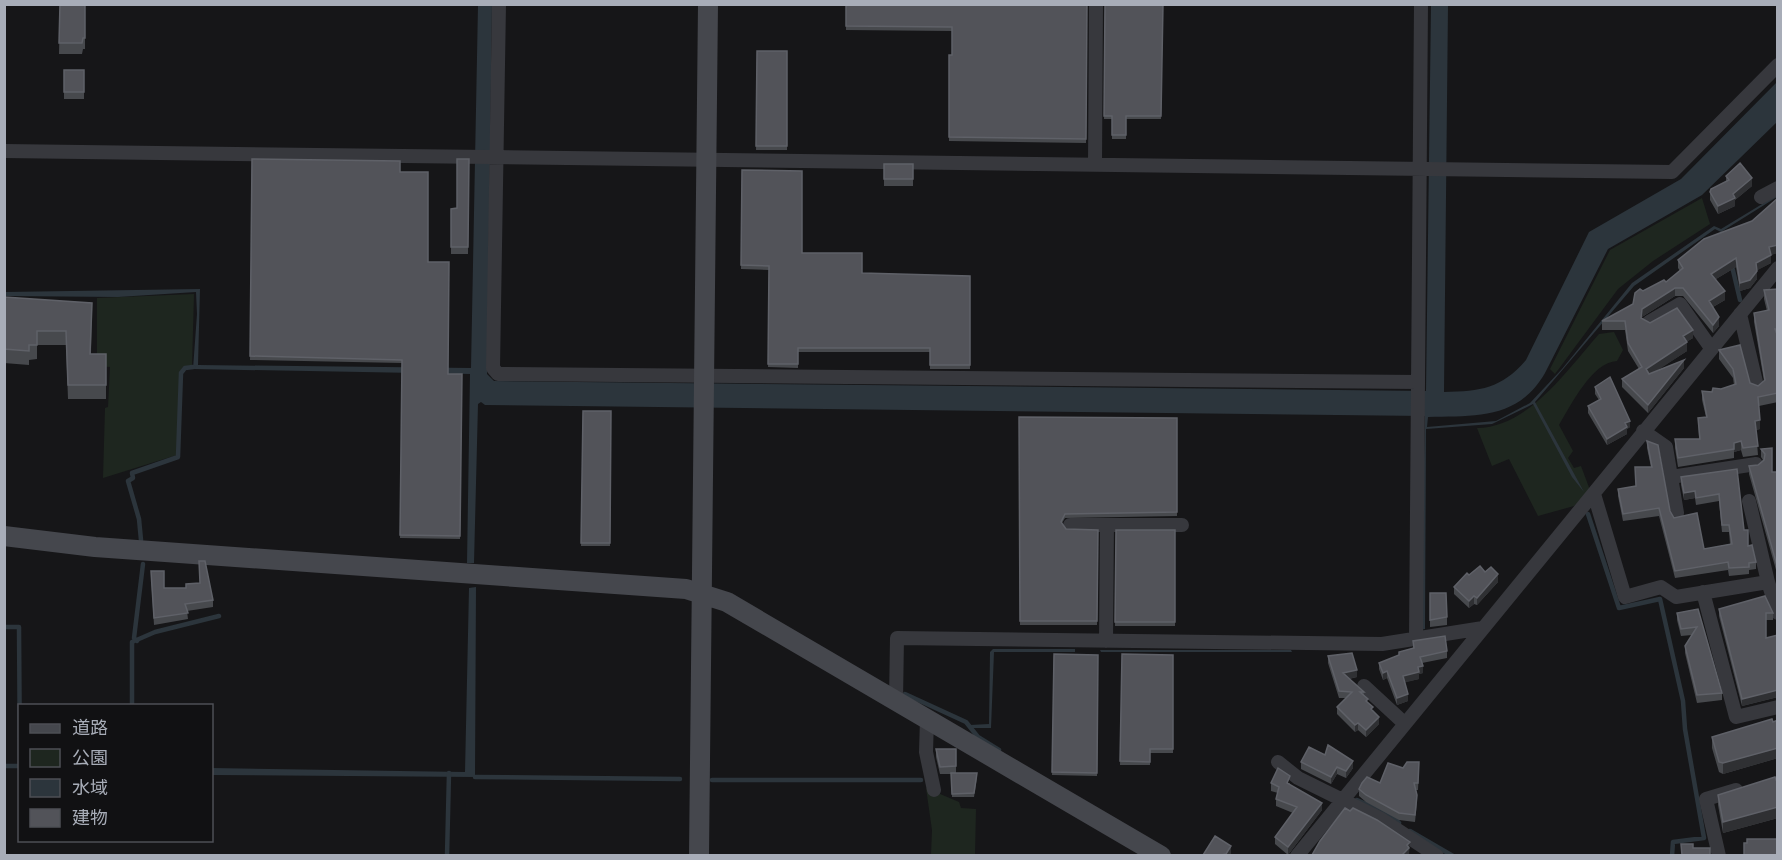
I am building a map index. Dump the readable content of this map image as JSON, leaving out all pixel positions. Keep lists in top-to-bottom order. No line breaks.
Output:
{"legend":["道路","公園","水域","建物"]}
